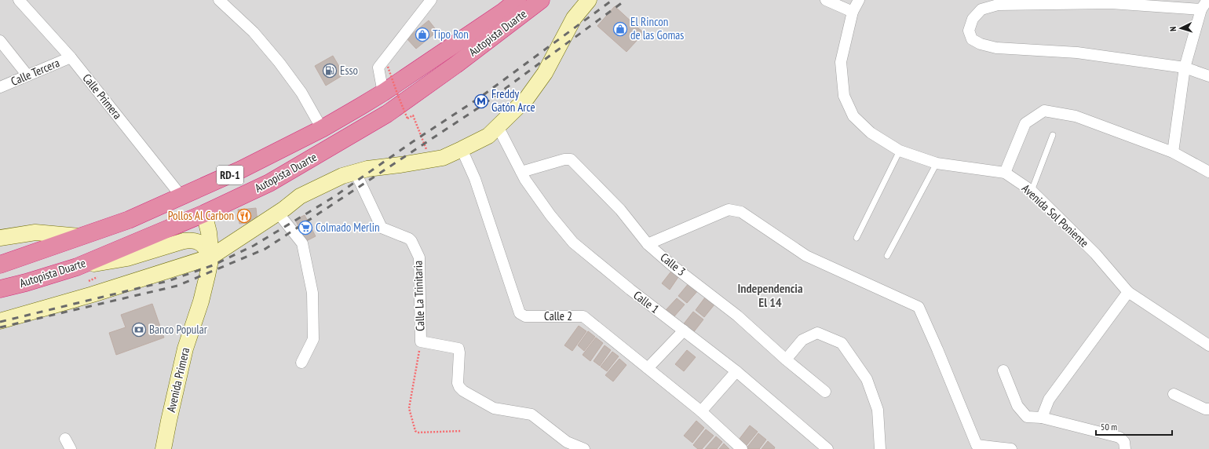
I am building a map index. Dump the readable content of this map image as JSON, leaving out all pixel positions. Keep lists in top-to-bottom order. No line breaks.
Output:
{"streets":{"highway":["Autopista Duarte","RD-1"],"street":["Calle Tercera","Calle Primera","Avenida Sol Poniente","Calle 3","Calle La Trinitaria","Calle 1","Calle 2","Avenida Primera"]},"crossings":[["Autopista Duarte","Calle Primera"],["Autopista Duarte","Avenida Primera"],["Calle Tercera","Calle Primera"],["Calle 3","Calle 1"]],"districts":["Independencia El 14"],"places":{"shop":["El Rincon de las Gomas","Tipo Ron"],"fuel station":["Esso"],"metro station":["Freddy Gatón Arce"],"restaurant":["Pollos Al Carbon"],"supermarket":["Colmado Merlin"],"bank":["Banco Popular"]},"scale_bar":"50 m","north":"left"}
